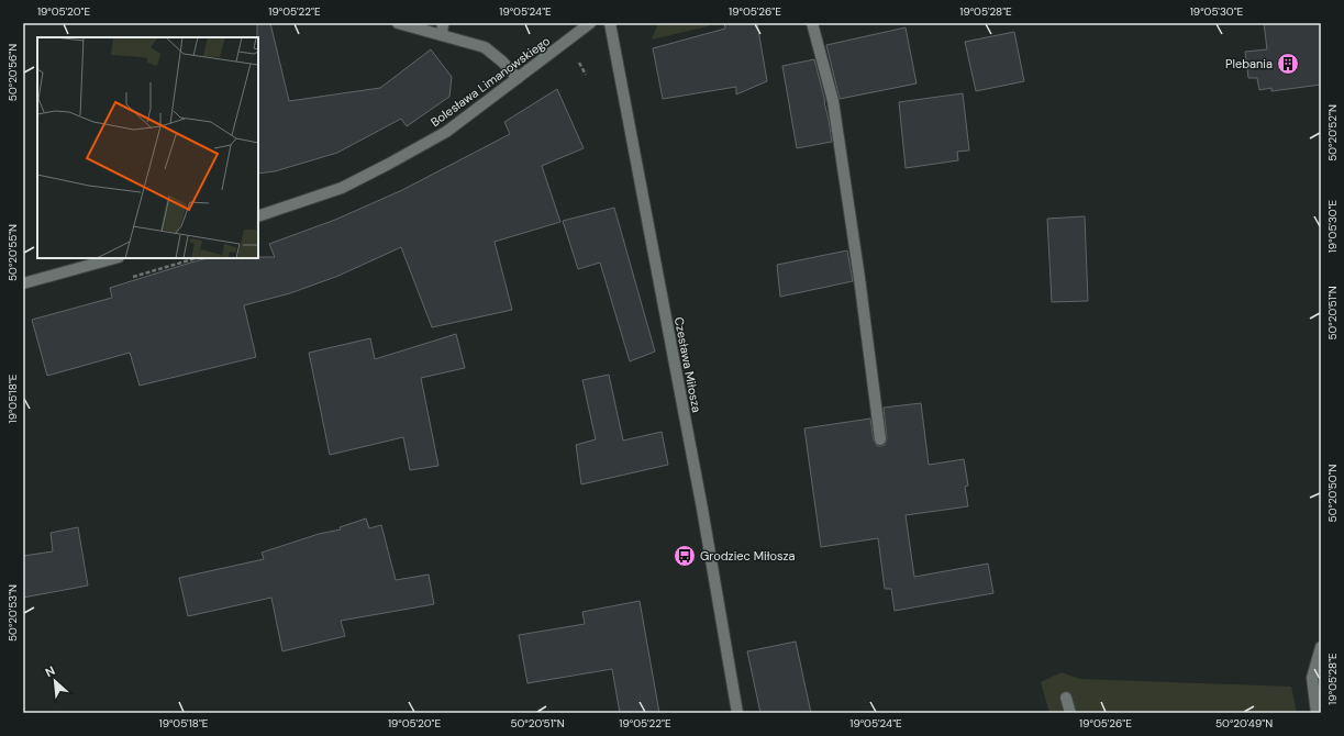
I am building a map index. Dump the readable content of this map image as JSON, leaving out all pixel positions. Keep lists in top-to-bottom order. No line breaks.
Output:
{"streets":{"street":["Bolesława Limanowskiego","Czesława Miłosza"]},"places":{"building":["Plebania"],"bus stop":["Grodziec Miłosza"]},"north":"top left","coordinates":["19°05'20\"E","19°05'22\"E","19°05'24\"E","19°05'26\"E","19°05'28\"E","19°05'30\"E","50°20'56\"N","50°20'52\"N","50°20'55\"N","50°20'51\"N","19°05'18\"E","50°20'50\"N","50°20'53\"N","50°20'49\"N"]}
